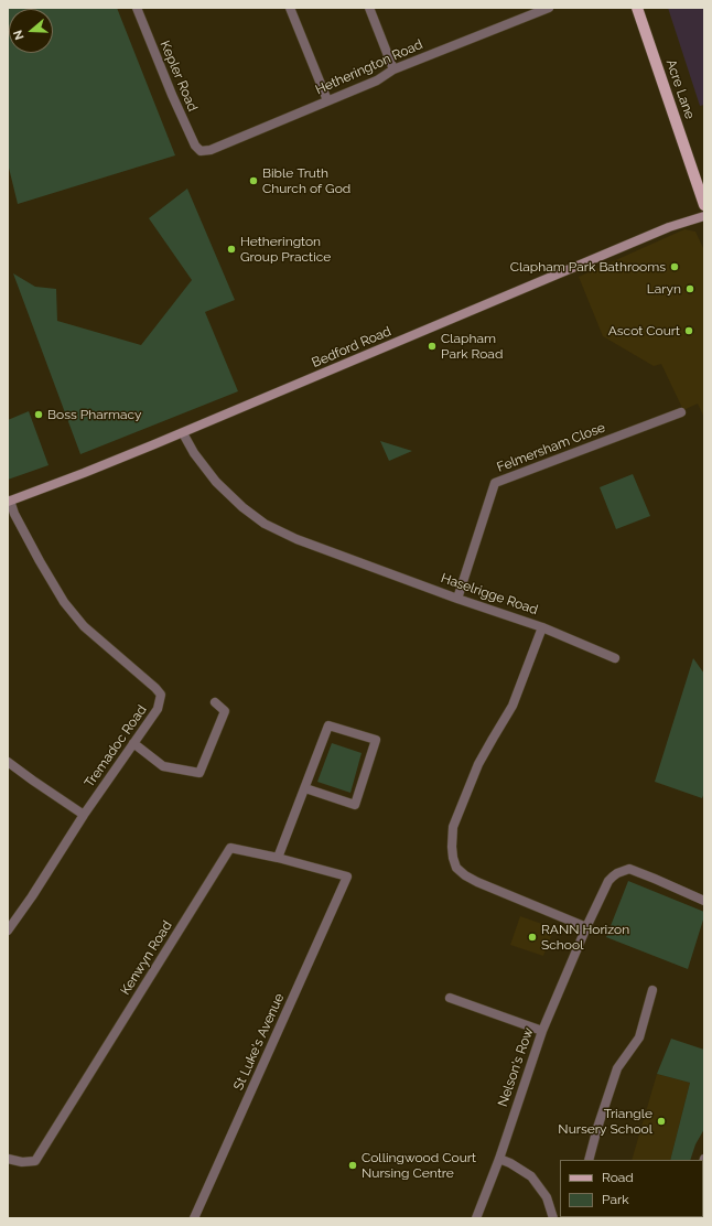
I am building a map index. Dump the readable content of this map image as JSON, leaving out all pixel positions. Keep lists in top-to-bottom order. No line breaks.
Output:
{"streets":{"main road":["Acre Lane","Bedford Road"],"street":["Hetherington Road","Kepler Road","Felmersham Close","Haselrigge Road","Tremadoc Road","Kenwyn Road","St Luke's Avenue","Nelson's Row"]},"crossings":[["Hetherington Road","Kepler Road"],["Bedford Road","Haselrigge Road"],["Bedford Road","Tremadoc Road"],["Felmersham Close","Haselrigge Road"],["Haselrigge Road","Nelson's Row"],["Kenwyn Road","St Luke's Avenue"]],"places":["Bible Truth Church of God","Hetherington Group Practice","Clapham Park Bathrooms","Laryn","Ascot Court","Clapham Park Road","Boss Pharmacy","RANN Horizon School","Triangle Nursery School","Collingwood Court Nursing Centre"],"legend":["Road","Park"],"north":"left"}
